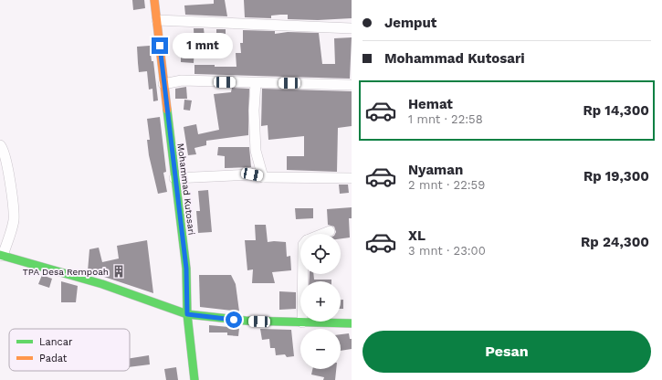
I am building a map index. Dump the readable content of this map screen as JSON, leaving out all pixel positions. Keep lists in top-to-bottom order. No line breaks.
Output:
{"streets":{"street":["Mohammad Kutosari"]},"places":{"building":["TPA Desa Rempoah"]},"legend":["Lancar","Padat"],"page":{"banner":["Jemput","Mohammad Kutosari"],"bubble":"1 mnt","list":[{"name":"Hemat","note":"1 mnt · 22:58","value":"Rp 14,300"},{"name":"Nyaman","note":"2 mnt · 22:59","value":"Rp 19,300"},{"name":"XL","note":"3 mnt · 23:00","value":"Rp 24,300"}],"map_buttons":["+","−"],"buttons":"Pesan"}}
